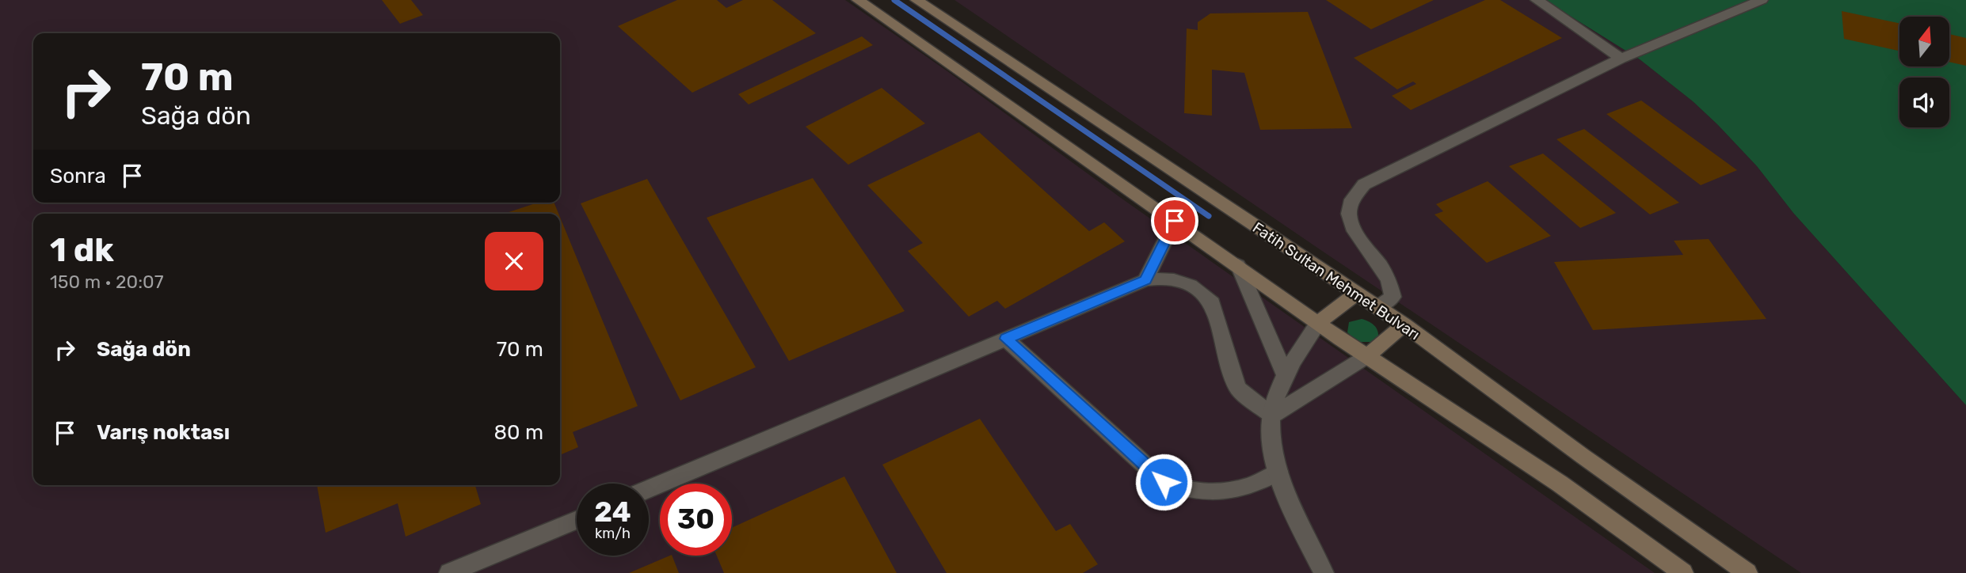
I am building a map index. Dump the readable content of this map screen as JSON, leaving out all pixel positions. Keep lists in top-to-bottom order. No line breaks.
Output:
{"streets":{"main road":["Fatih Sultan Mehmet Bulvarı"]},"north":"top","page":{"turn":["70 m","Sağa dön"],"then":"Sonra","heading":["1 dk","150 m · 20:07"],"list":[{"name":"Sağa dön","value":"70 m"},{"name":"Varış noktası","value":"80 m"}],"speed":"24 km/h","limit":"30"}}
